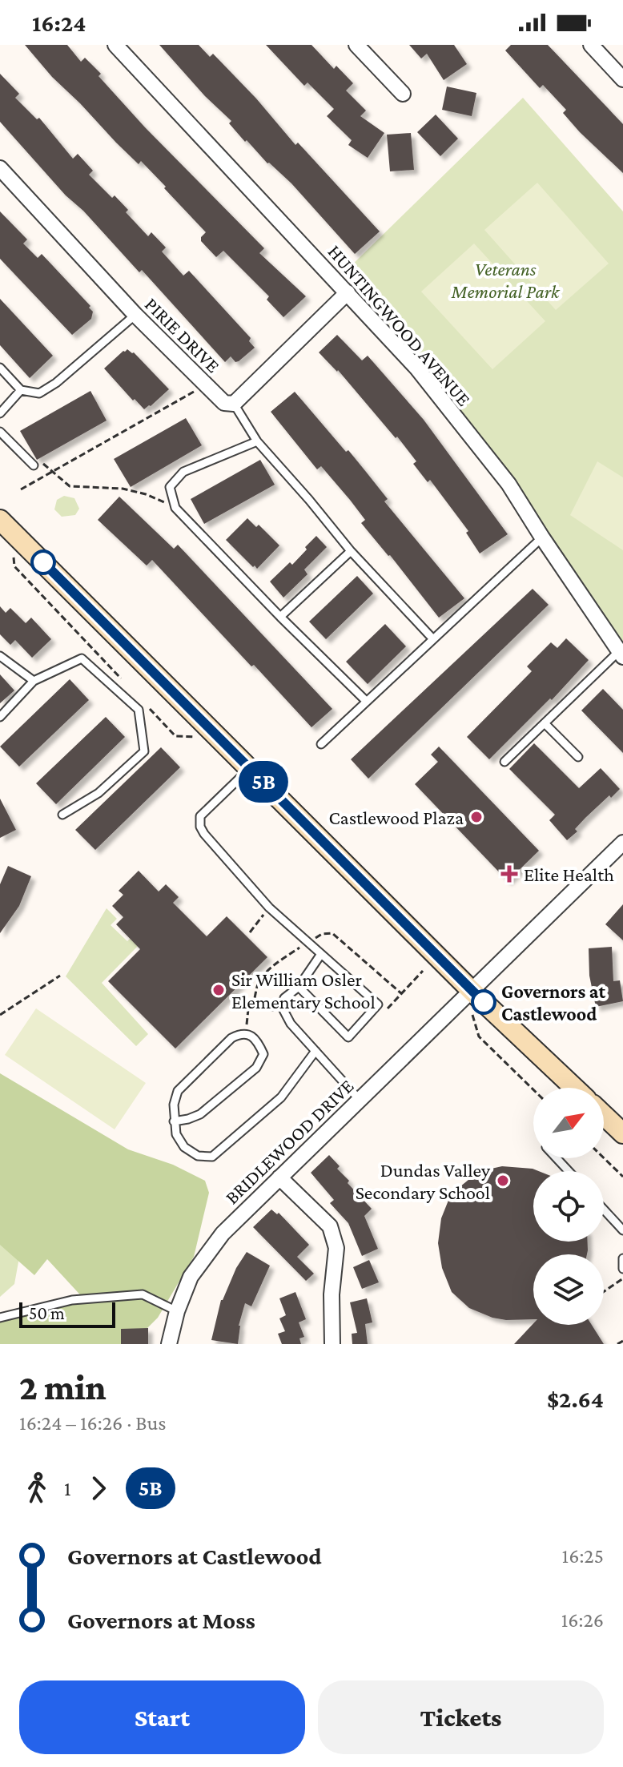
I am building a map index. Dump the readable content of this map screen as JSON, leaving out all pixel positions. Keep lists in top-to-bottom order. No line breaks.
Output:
{"streets":{"street":["HUNTINGWOOD AVENUE","PIRIE DRIVE","BRIDLEWOOD DRIVE"]},"parks":["Veterans Memorial Park"],"places":{"other":["Castlewood Plaza","Sir William Osler Elementary School","Governors at Castlewood","Dundas Valley Secondary School"],"health":["Elite Health"]},"lines":["bus line 5B"],"scale_bar":"50 m","north":"top right","page":{"status":"16:24","on_map":"5B","scale":"50 m","heading":["2 min","16:24 – 16:26 · Bus","$2.64"],"legs":["1","5B"],"list":[{"name":"Governors at Castlewood","value":"16:25"},{"name":"Governors at Moss","value":"16:26"}],"buttons":["Start","Tickets"]}}
